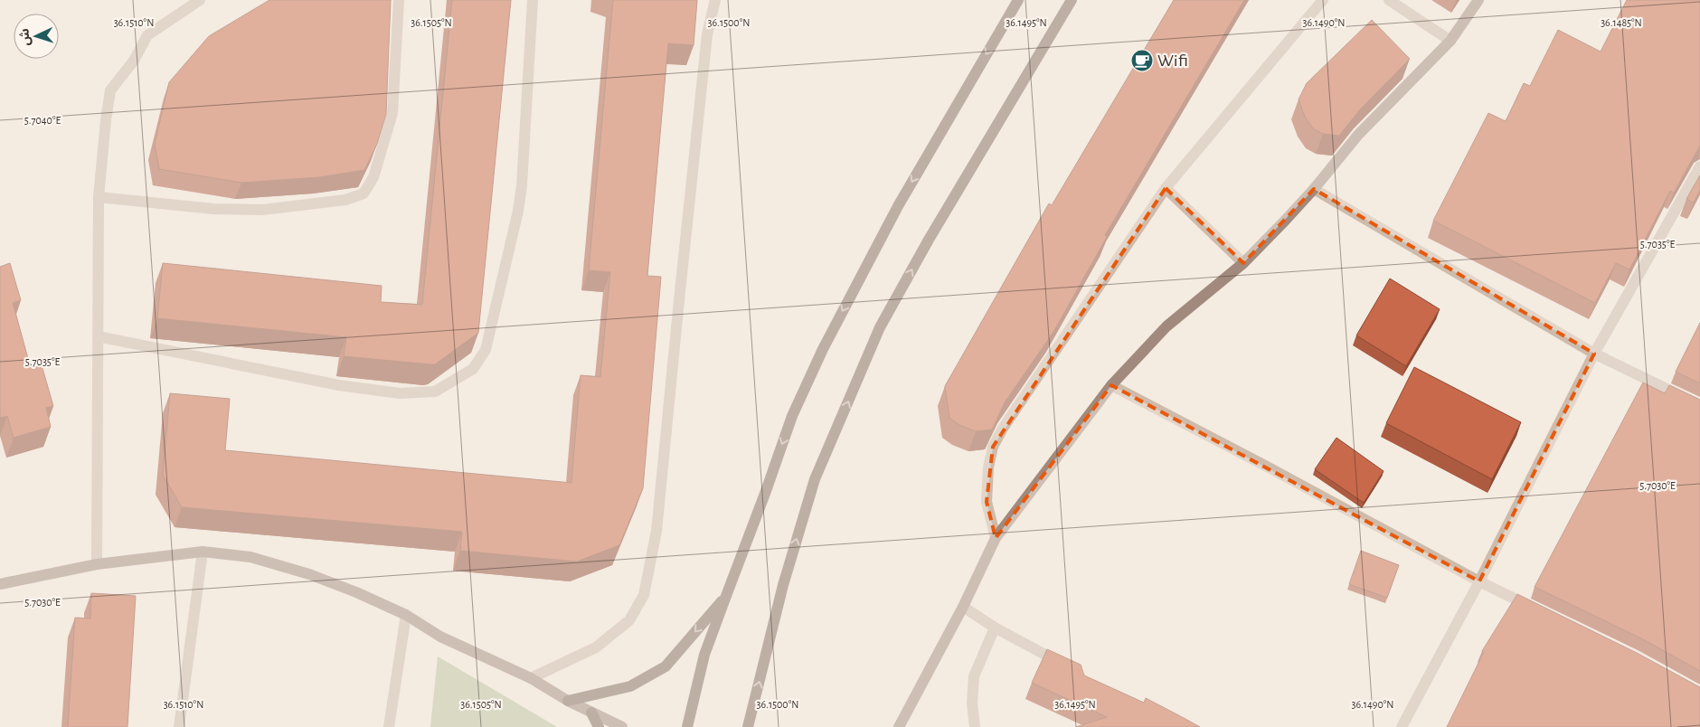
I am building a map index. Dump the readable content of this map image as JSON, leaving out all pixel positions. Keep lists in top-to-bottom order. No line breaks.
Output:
{"places":{"cafe":["Wifi"]},"north":"left","coordinates":["36.1510°N","36.1505°N","36.1500°N","36.1495°N","36.1490°N","36.1485°N","5.7040°E","5.7035°E","5.7030°E"]}
